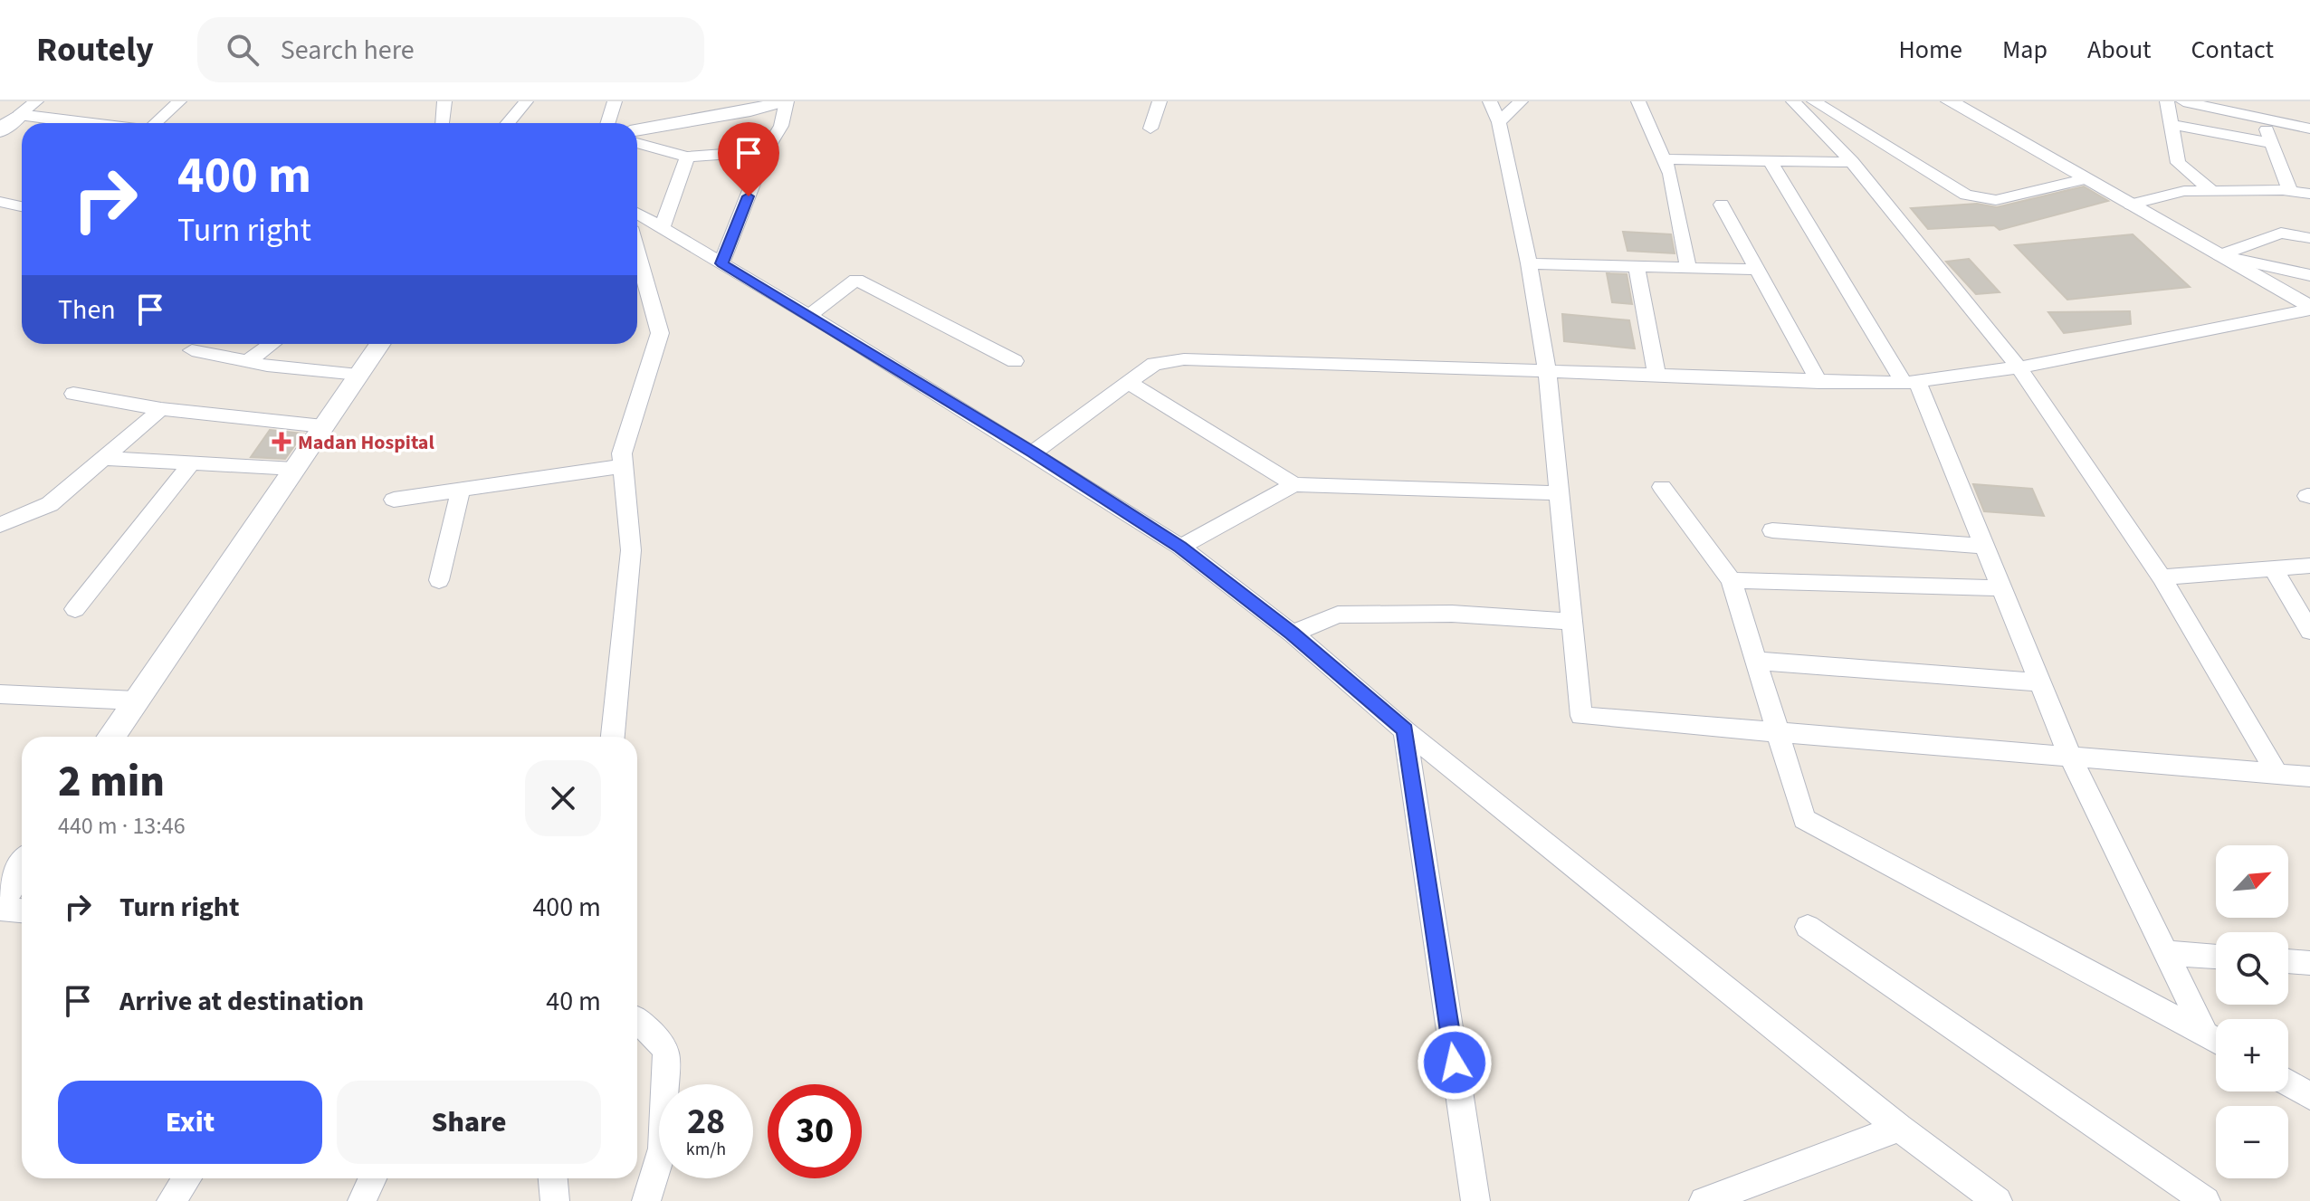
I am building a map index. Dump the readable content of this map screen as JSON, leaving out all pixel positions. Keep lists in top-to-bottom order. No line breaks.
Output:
{"places":{"health":["Madan Hospital"]},"north":"top right","page":{"header":"Routely","search":"Search here","nav":["Home","Map","About","Contact"],"turn":["400 m","Turn right"],"then":"Then","heading":["2 min","440 m · 13:46"],"map_buttons":["+","−"],"list":[{"name":"Turn right","value":"400 m"},{"name":"Arrive at destination","value":"40 m"}],"buttons":["Exit","Share"],"speed":"28 km/h","limit":"30"}}
